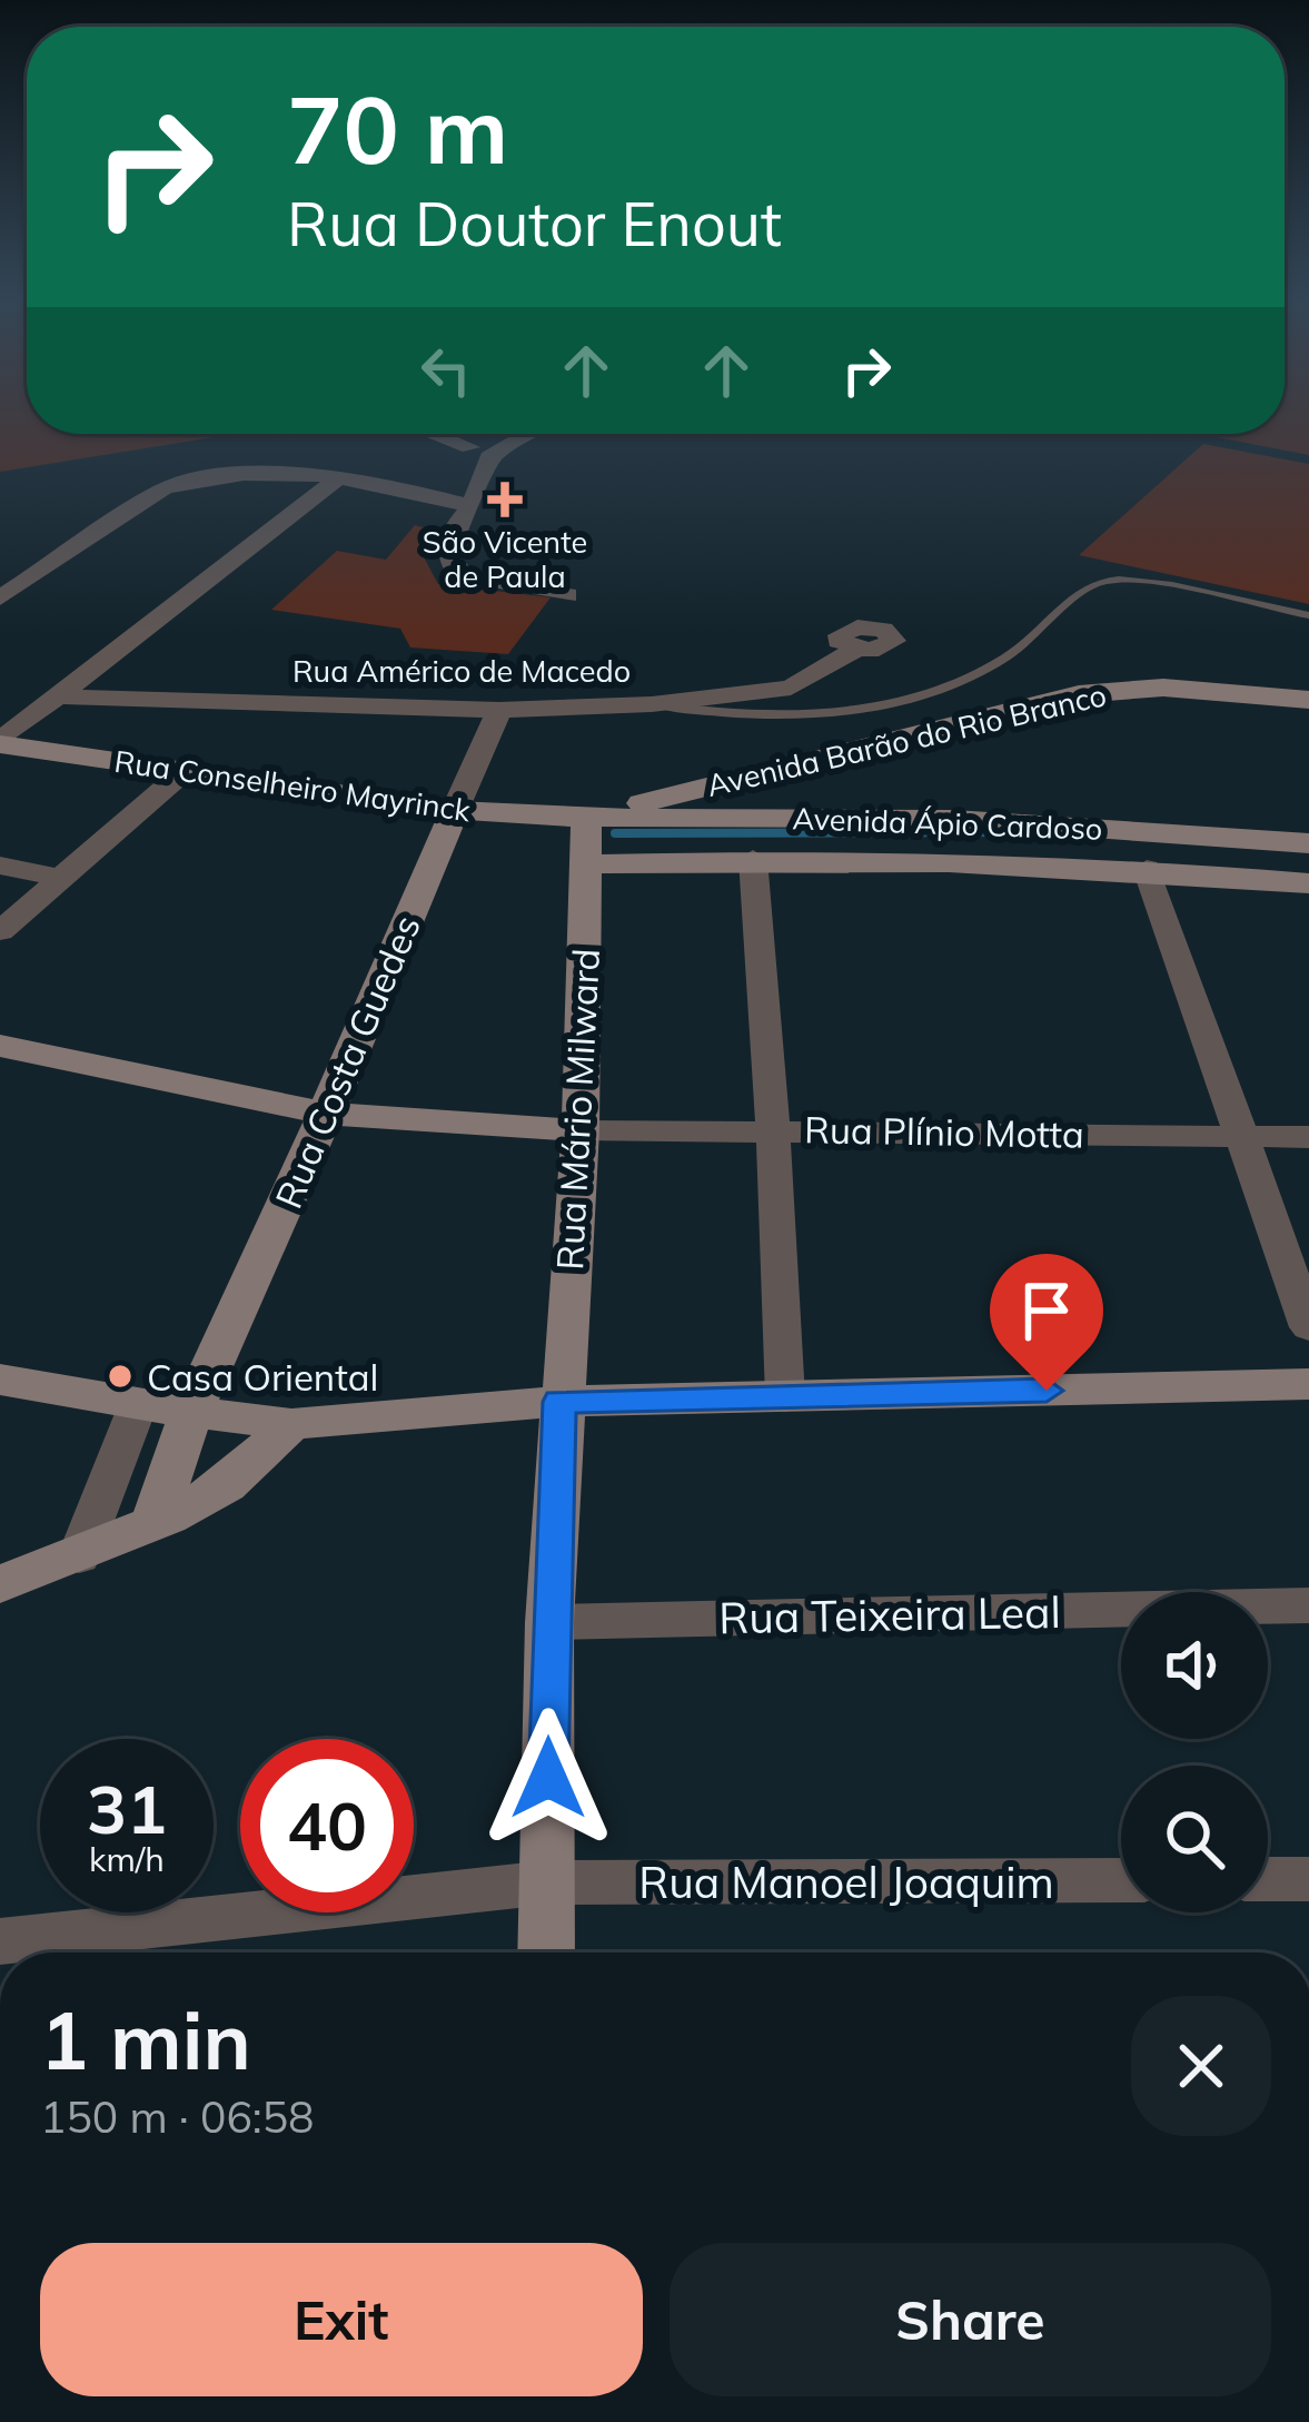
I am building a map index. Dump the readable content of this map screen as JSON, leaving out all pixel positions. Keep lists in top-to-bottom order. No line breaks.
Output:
{"streets":{"street":["Rua Américo de Macedo","Avenida Barão do Rio Branco","Rua Conselheiro Mayrinck","Avenida Ápio Cardoso","Rua Costa Guedes","Rua Mário Milward","Rua Plínio Motta","Rua Teixeira Leal","Rua Manoel Joaquim"]},"crossings":[["Rua Américo de Macedo","Rua Costa Guedes"],["Avenida Barão do Rio Branco","Rua Conselheiro Mayrinck"],["Avenida Barão do Rio Branco","Avenida Ápio Cardoso"],["Avenida Barão do Rio Branco","Rua Mário Milward"],["Rua Conselheiro Mayrinck","Avenida Ápio Cardoso"],["Rua Conselheiro Mayrinck","Rua Costa Guedes"],["Rua Conselheiro Mayrinck","Rua Mário Milward"],["Avenida Ápio Cardoso","Rua Mário Milward"],["Rua Mário Milward","Rua Plínio Motta"],["Rua Mário Milward","Rua Teixeira Leal"],["Rua Mário Milward","Rua Manoel Joaquim"]],"places":{"health":["São Vicente de Paula"],"other":["Casa Oriental"]},"page":{"turn":["70 m","Rua Doutor Enout"],"speed":"31 km/h","limit":"40","heading":["1 min","150 m · 06:58"],"buttons":["Exit","Share"]}}
